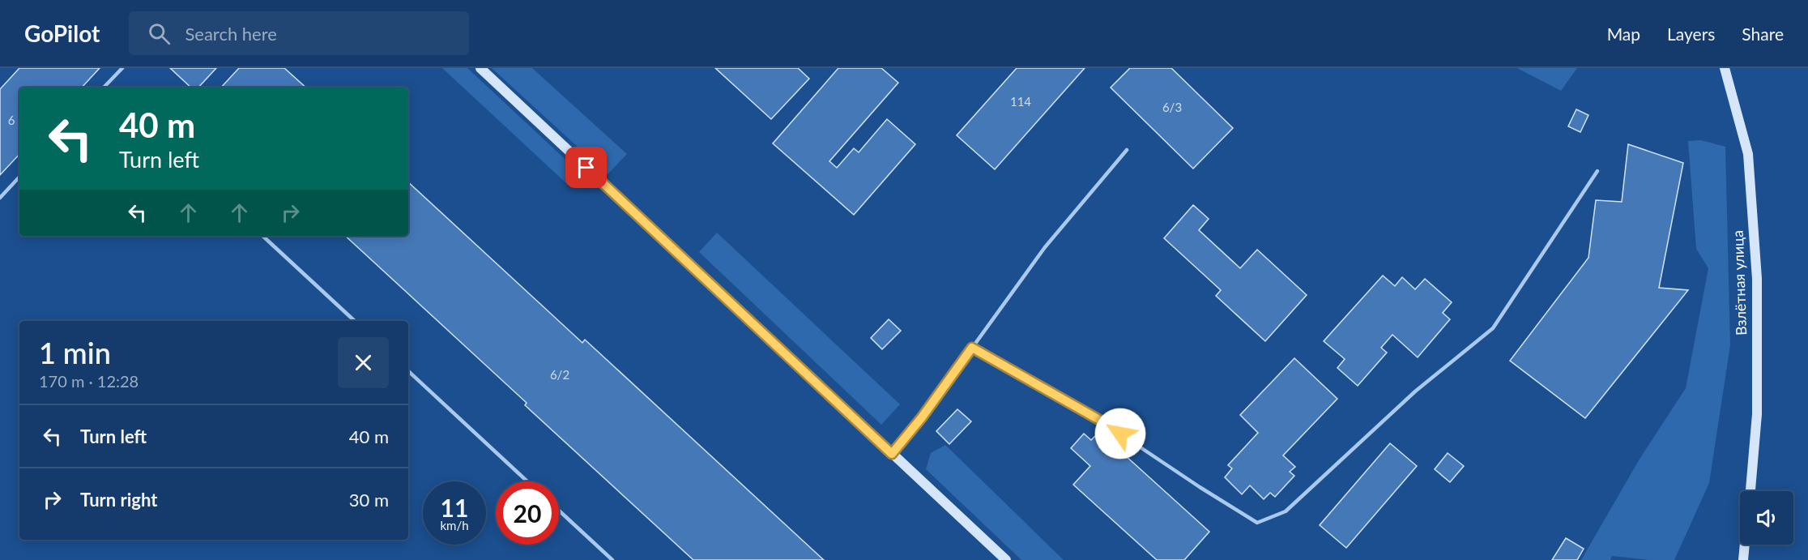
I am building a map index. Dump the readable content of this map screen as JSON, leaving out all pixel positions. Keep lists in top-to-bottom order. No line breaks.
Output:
{"streets":{"street":["Взлётная улица"]},"house_numbers":["114","6/3","6","6/2"],"page":{"header":"GoPilot","search":"Search here","nav":["Map","Layers","Share"],"turn":["40 m","Turn left"],"heading":["1 min","170 m · 12:28"],"list":[{"name":"Turn left","value":"40 m"},{"name":"Turn right","value":"30 m"}],"speed":"11 km/h","limit":"20"}}
